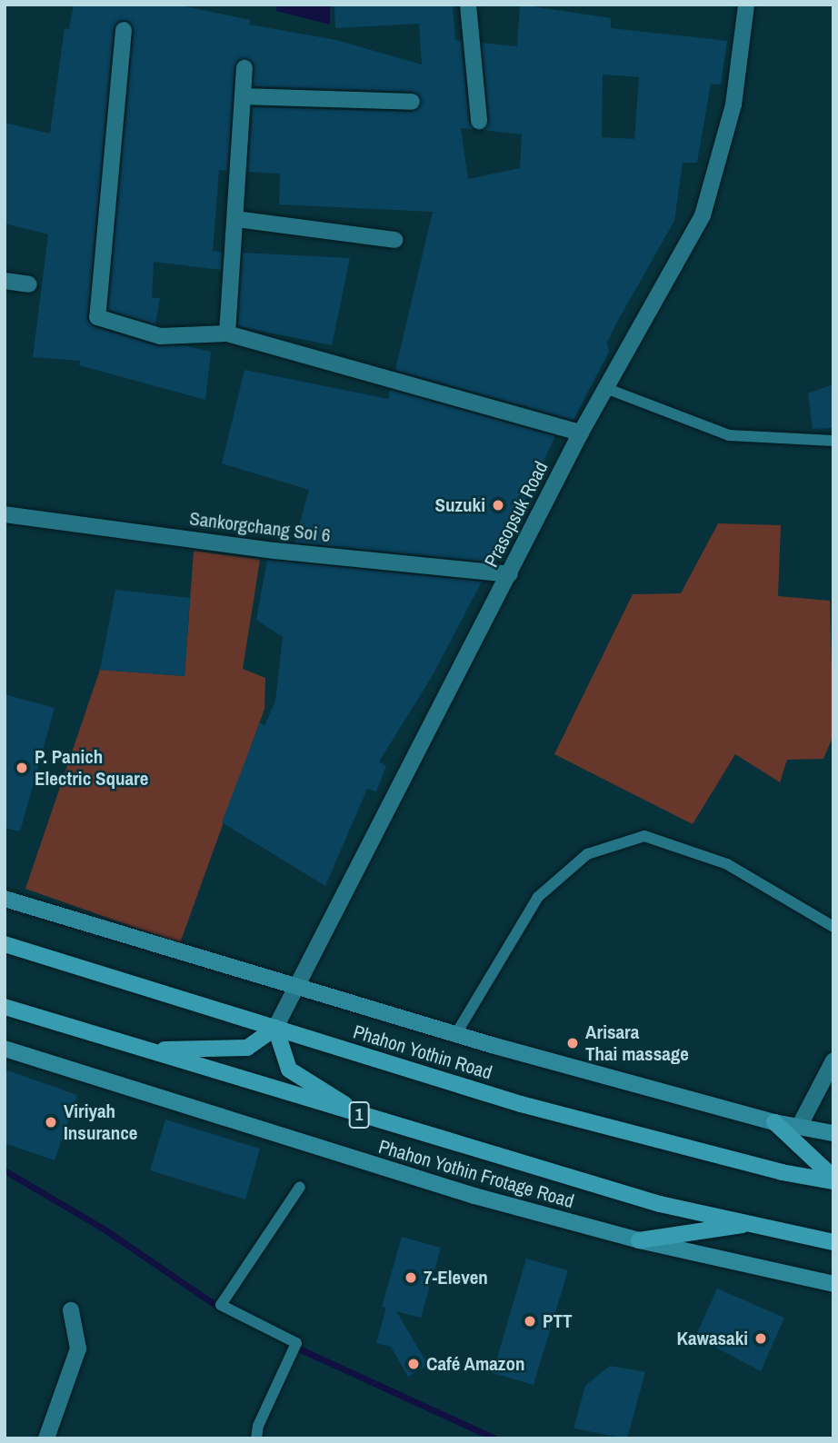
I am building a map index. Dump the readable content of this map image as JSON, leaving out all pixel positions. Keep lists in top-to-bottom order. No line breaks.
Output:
{"streets":{"main road":["Phahon Yothin Road","1","Phahon Yothin Frotage Road"],"street":["Prasopsuk Road","Sankorgchang Soi 6"]},"crossings":[["Prasopsuk Road","Sankorgchang Soi 6"],["Prasopsuk Road","Phahon Yothin Road"]],"places":["Suzuki","P. Panich Electric Square","Arisara Thai massage","Viriyah Insurance","7-Eleven","PTT","Kawasaki","Café Amazon"]}
